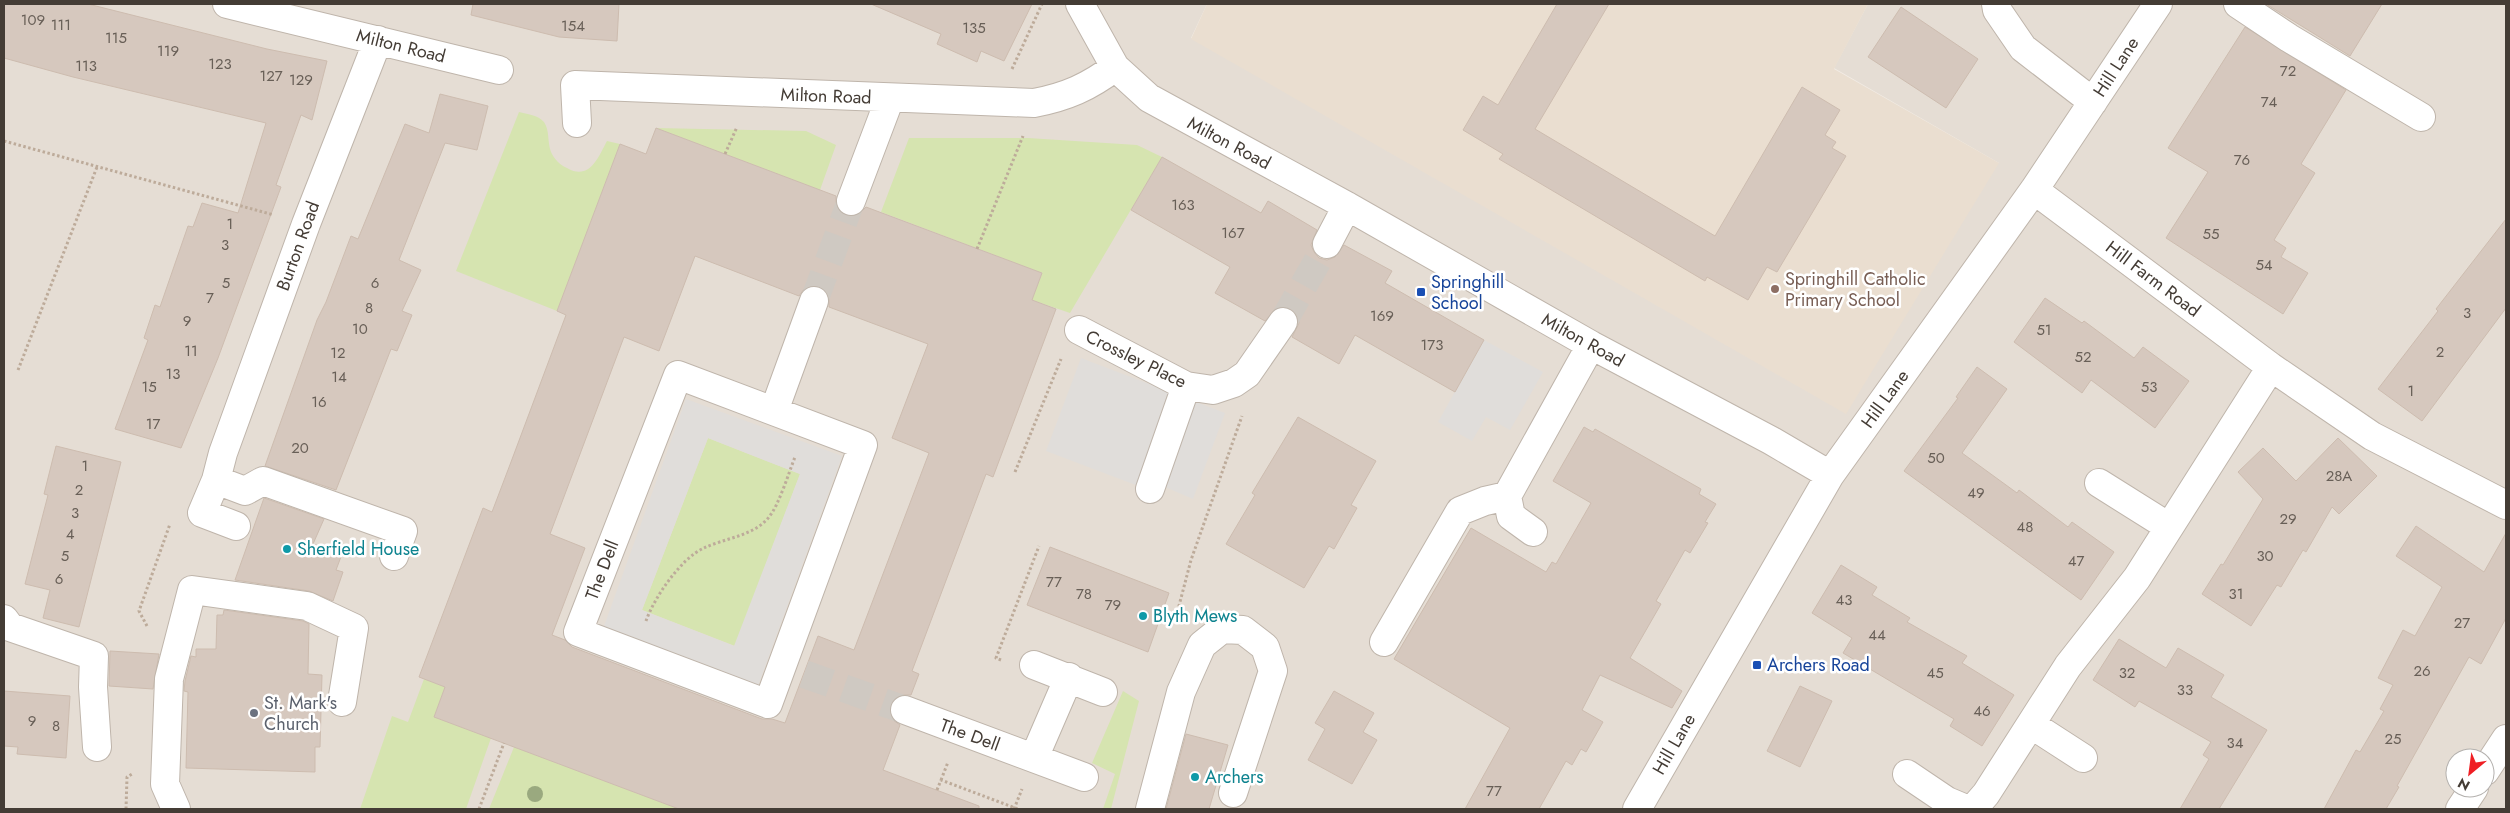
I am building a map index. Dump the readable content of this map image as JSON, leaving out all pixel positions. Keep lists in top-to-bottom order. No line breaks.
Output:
{"streets":{"street":["Milton Road","Hill Lane","Burton Road","Hill Farm Road","Crossley Place","The Dell"]},"crossings":[["Milton Road","Hill Lane"],["Milton Road","Burton Road"],["Hill Lane","Hill Farm Road"]],"places":{"other":["Springhill Catholic Primary School","Sherfield House","Blyth Mews","St. Mark's Church","Archers"],"transit":["Springhill School","Archers Road"]},"house_numbers":["109","111","154","135","115","119","123","113","72","127","129","74","76","163","1","167","55","3","54","5","6","7","8","3","169","9","10","51","173","11","2","12","52","13","14","15","53","1","16","17","20","50","1","28A","2","49","3","29","48","4","5","30","47","6","77","78","31","43","79","27","44","26","45","32","33","46","9","8","25","34","77"],"north":"bottom left"}
